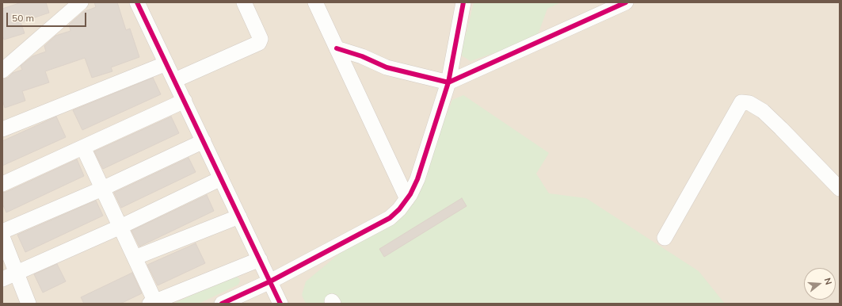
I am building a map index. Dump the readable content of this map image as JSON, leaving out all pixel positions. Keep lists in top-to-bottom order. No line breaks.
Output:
{"scale_bar":"50 m","north":"right"}
